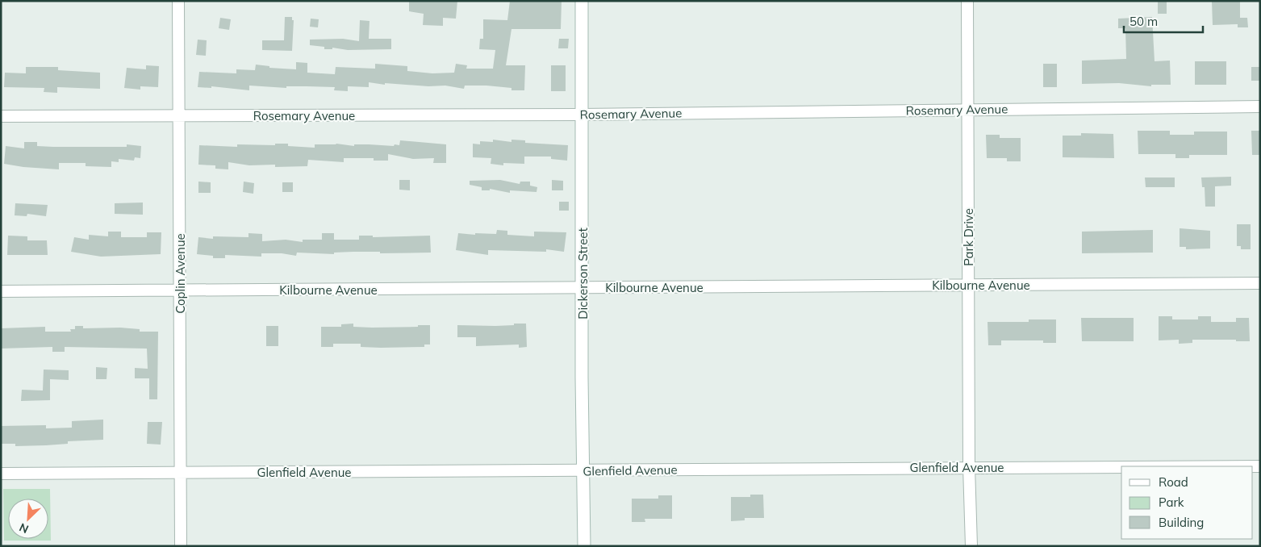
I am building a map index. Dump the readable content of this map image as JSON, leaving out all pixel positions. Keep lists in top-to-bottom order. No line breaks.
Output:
{"streets":{"street":["Rosemary Avenue","Park Drive","Coplin Avenue","Dickerson Street","Kilbourne Avenue","Glenfield Avenue"]},"crossings":[["Rosemary Avenue","Park Drive"],["Rosemary Avenue","Coplin Avenue"],["Rosemary Avenue","Dickerson Street"],["Park Drive","Kilbourne Avenue"],["Park Drive","Glenfield Avenue"],["Coplin Avenue","Kilbourne Avenue"],["Coplin Avenue","Glenfield Avenue"],["Dickerson Street","Kilbourne Avenue"],["Dickerson Street","Glenfield Avenue"]],"legend":["Road","Park","Building"],"scale_bar":"50 m","north":"bottom left"}
